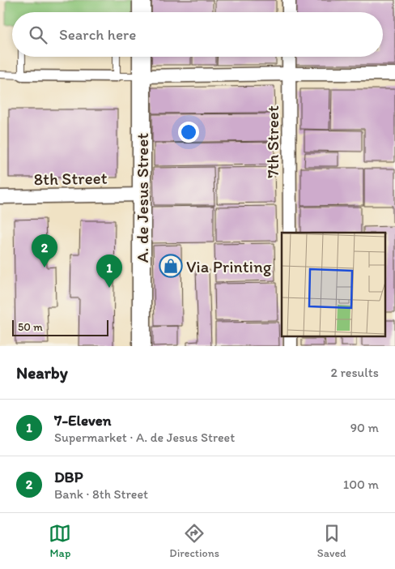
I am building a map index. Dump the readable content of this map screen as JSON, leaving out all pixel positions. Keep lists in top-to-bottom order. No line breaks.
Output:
{"streets":{"main road":["A. de Jesus Street"],"street":["7th Street","8th Street"]},"crossings":[["8th Street","A. de Jesus Street"]],"places":{"shop":["Via Printing"]},"scale_bar":"50 m","page":{"search":"Search here","pins":["2","1"],"scale":"50 m","heading":["Nearby","2 results"],"list":[{"mark":"1","name":"7-Eleven","note":"Supermarket · A. de Jesus Street","value":"90 m"},{"mark":"2","name":"DBP","note":"Bank · 8th Street","value":"100 m"}],"nav":["Map","Directions","Saved"]}}
